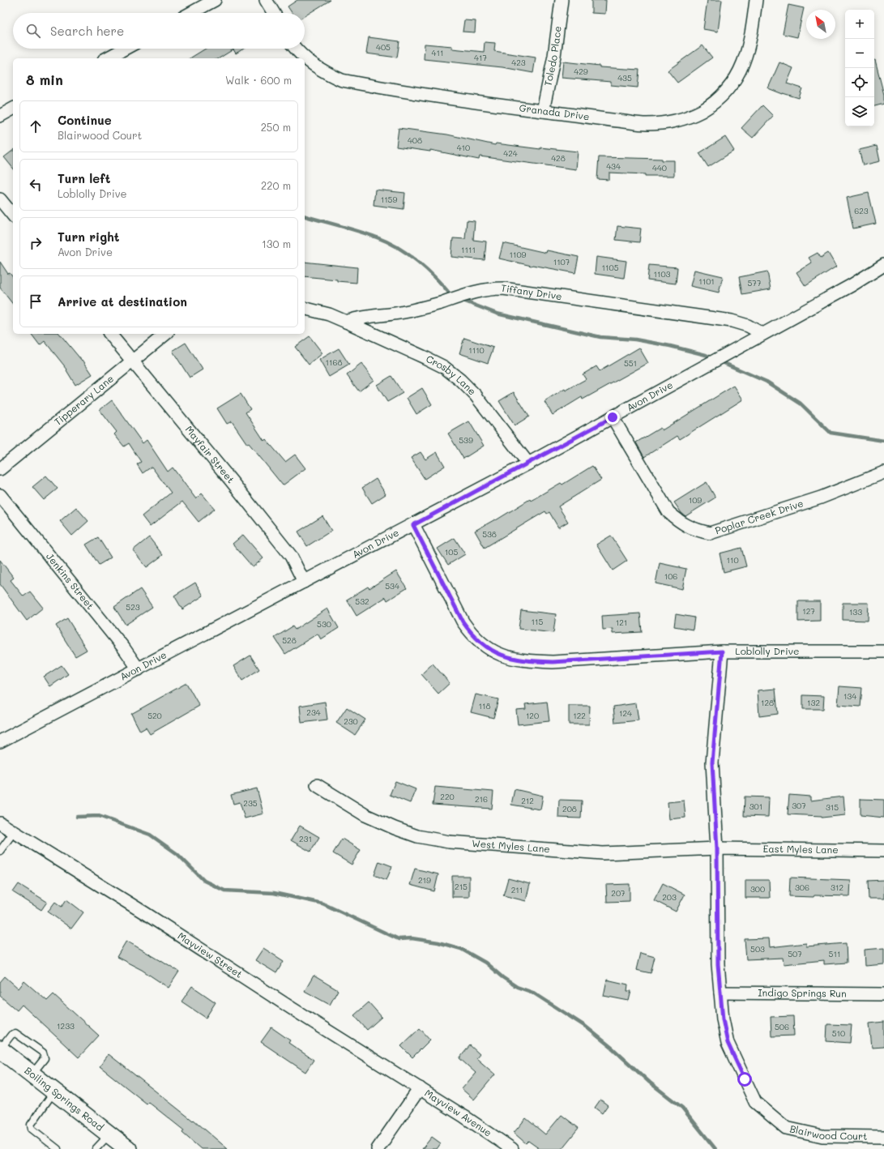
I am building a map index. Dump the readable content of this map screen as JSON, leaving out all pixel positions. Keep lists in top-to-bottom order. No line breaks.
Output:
{"streets":{"main road":["Boiling Springs Road"],"street":["Toledo Place","Granada Drive","Tiffany Drive","Crosby Lane","Avon Drive","Tipperary Lane","Mayfair Street","Poplar Creek Drive","Jenkins Street","Loblolly Drive","West Myles Lane","East Myles Lane","Mayview Street","Indigo Springs Run","Mayview Avenue","Blairwood Court"]},"crossings":[["Toledo Place","Granada Drive"],["Tiffany Drive","Crosby Lane"],["Tiffany Drive","Avon Drive"],["Crosby Lane","Avon Drive"],["Avon Drive","Mayfair Street"],["Avon Drive","Poplar Creek Drive"],["Avon Drive","Jenkins Street"],["Avon Drive","Loblolly Drive"],["Tipperary Lane","Mayfair Street"],["Loblolly Drive","Blairwood Court"],["West Myles Lane","East Myles Lane"],["West Myles Lane","Blairwood Court"],["East Myles Lane","Blairwood Court"],["Mayview Street","Mayview Avenue"],["Indigo Springs Run","Blairwood Court"]],"house_numbers":["405","411","417","423","429","435","408","410","424","428","434","440","1159","623","1111","1109","1107","1105","1103","1101","577","1110","1168","551","539","109","538","105","110","106","534","532","523","127","133","115","121","530","528","134","128","132","118","234","124","520","120","122","230","220","216","212","235","307","301","315","208","231","219","215","306","312","300","211","207","203","503","507","511","1233","506","510"],"north":"top left","page":{"map_buttons":["+","−"],"search":"Search here","heading":["8 min","Walk · 600 m"],"list":[["Continue","Blairwood Court","250 m"],["Turn left","Loblolly Drive","220 m"],["Turn right","Avon Drive","130 m"],"Arrive at destination"]}}
